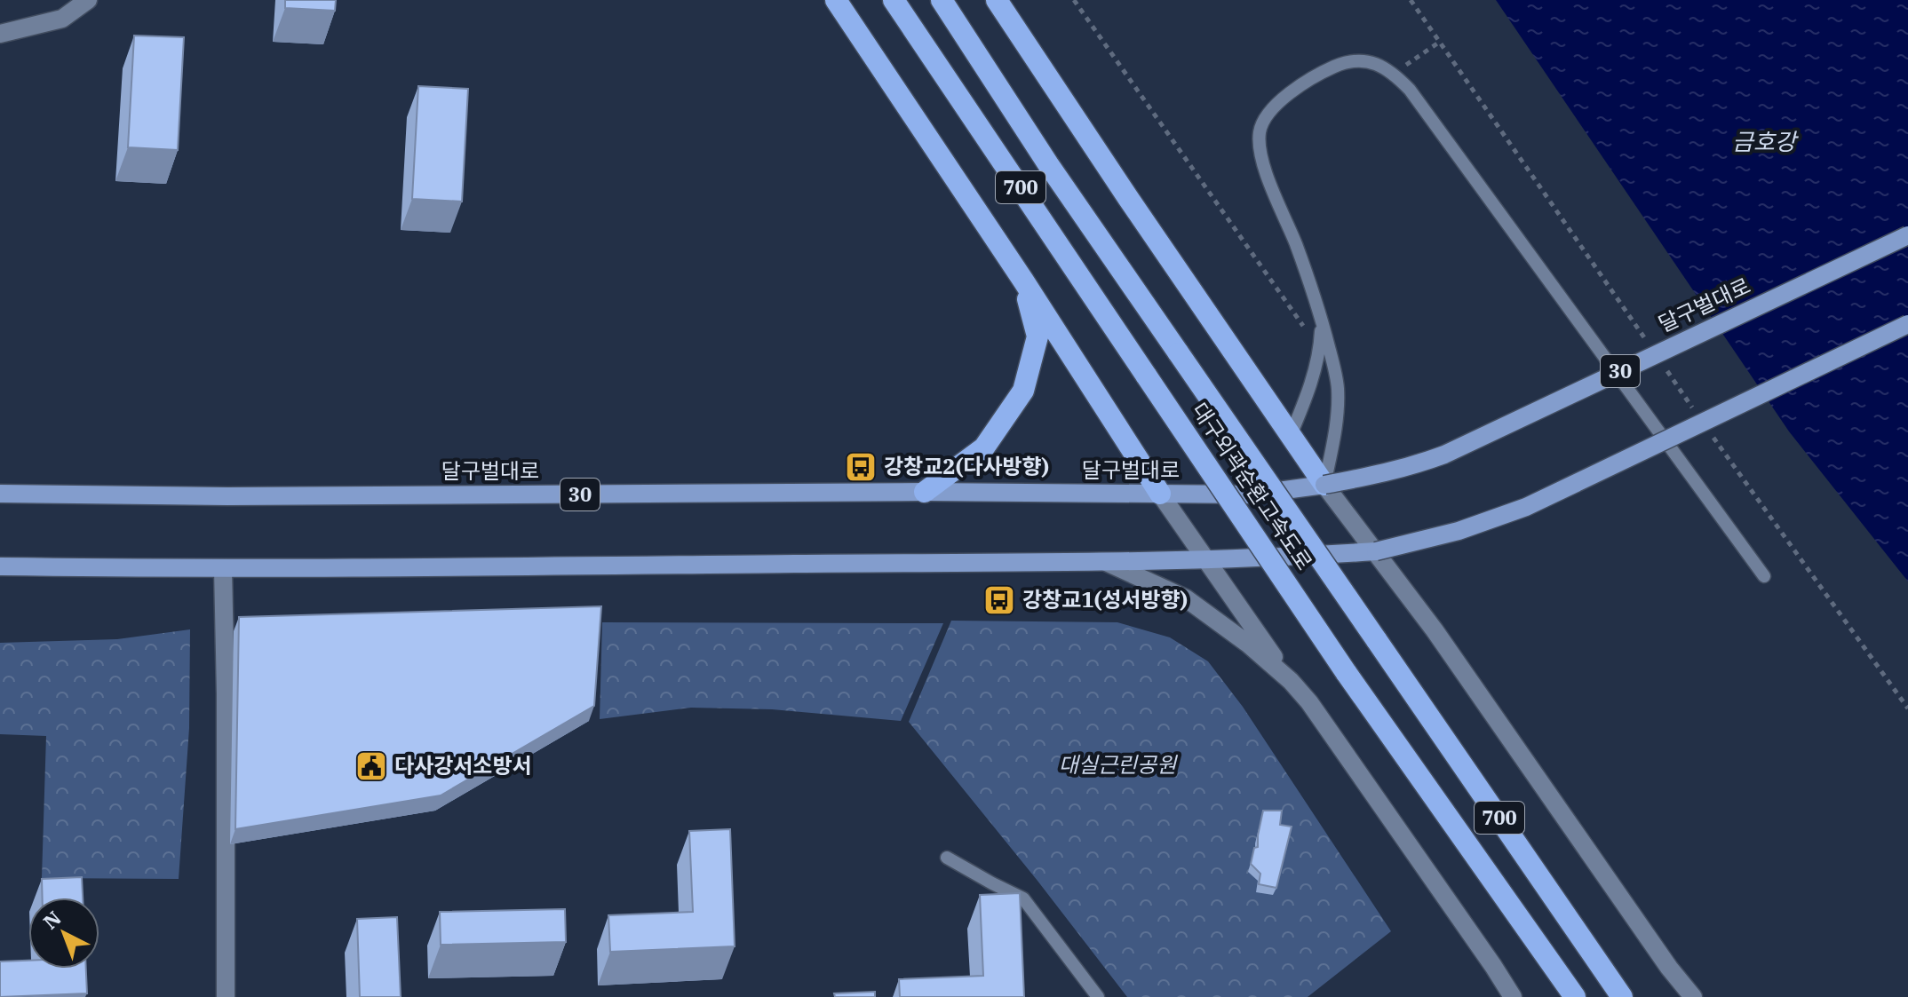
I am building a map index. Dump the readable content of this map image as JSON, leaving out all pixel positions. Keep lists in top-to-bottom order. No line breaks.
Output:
{"streets":{"highway":["700","대구외곽순환고속도로"],"main road":["달구벌대로","30"]},"water":["금호강"],"parks":["대실근린공원"],"places":{"bus stop":["강창교2(다사방향)","강창교1(성서방향)"],"public building":["다사강서소방서"]},"north":"top left"}
